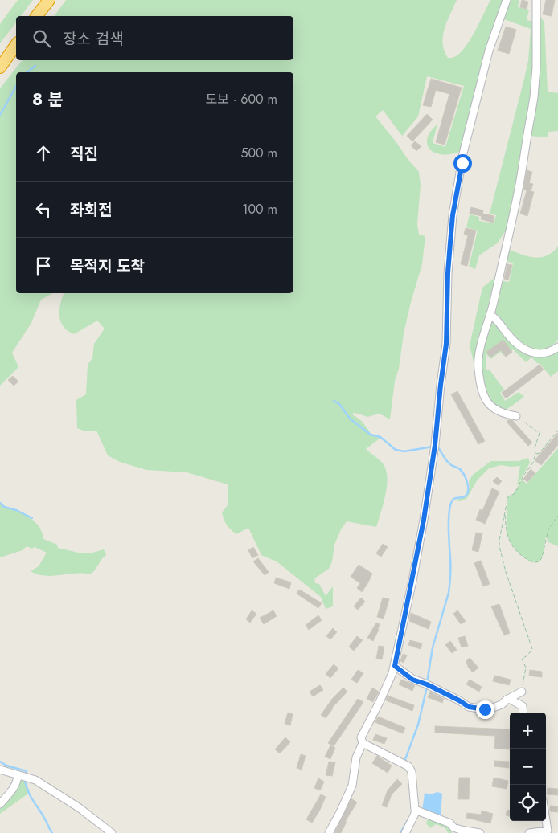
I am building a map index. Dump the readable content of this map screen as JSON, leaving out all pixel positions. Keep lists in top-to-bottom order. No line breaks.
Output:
{"page":{"search":"장소 검색","heading":["8 분","도보 · 600 m"],"list":[["직진","500 m"],["좌회전","100 m"],"목적지 도착"],"map_buttons":["+","−"]}}
